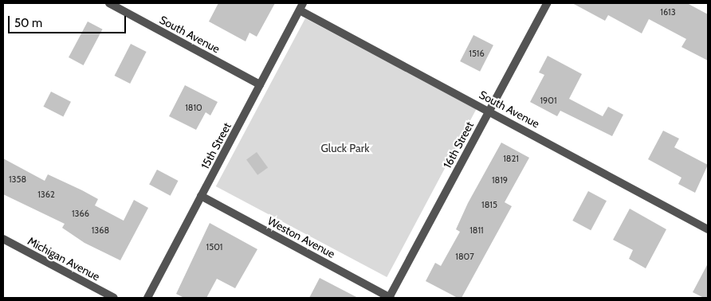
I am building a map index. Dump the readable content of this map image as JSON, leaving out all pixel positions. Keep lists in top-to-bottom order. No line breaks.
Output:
{"streets":{"street":["South Avenue","16th Street","15th Street","Weston Avenue","Michigan Avenue"]},"crossings":[["South Avenue","16th Street"],["South Avenue","15th Street"],["16th Street","Weston Avenue"],["15th Street","Weston Avenue"]],"parks":["Gluck Park"],"house_numbers":["1613","1516","1901","1810","1821","1358","1819","1362","1815","1366","1368","1811","1501","1807"],"scale_bar":"50 m"}
